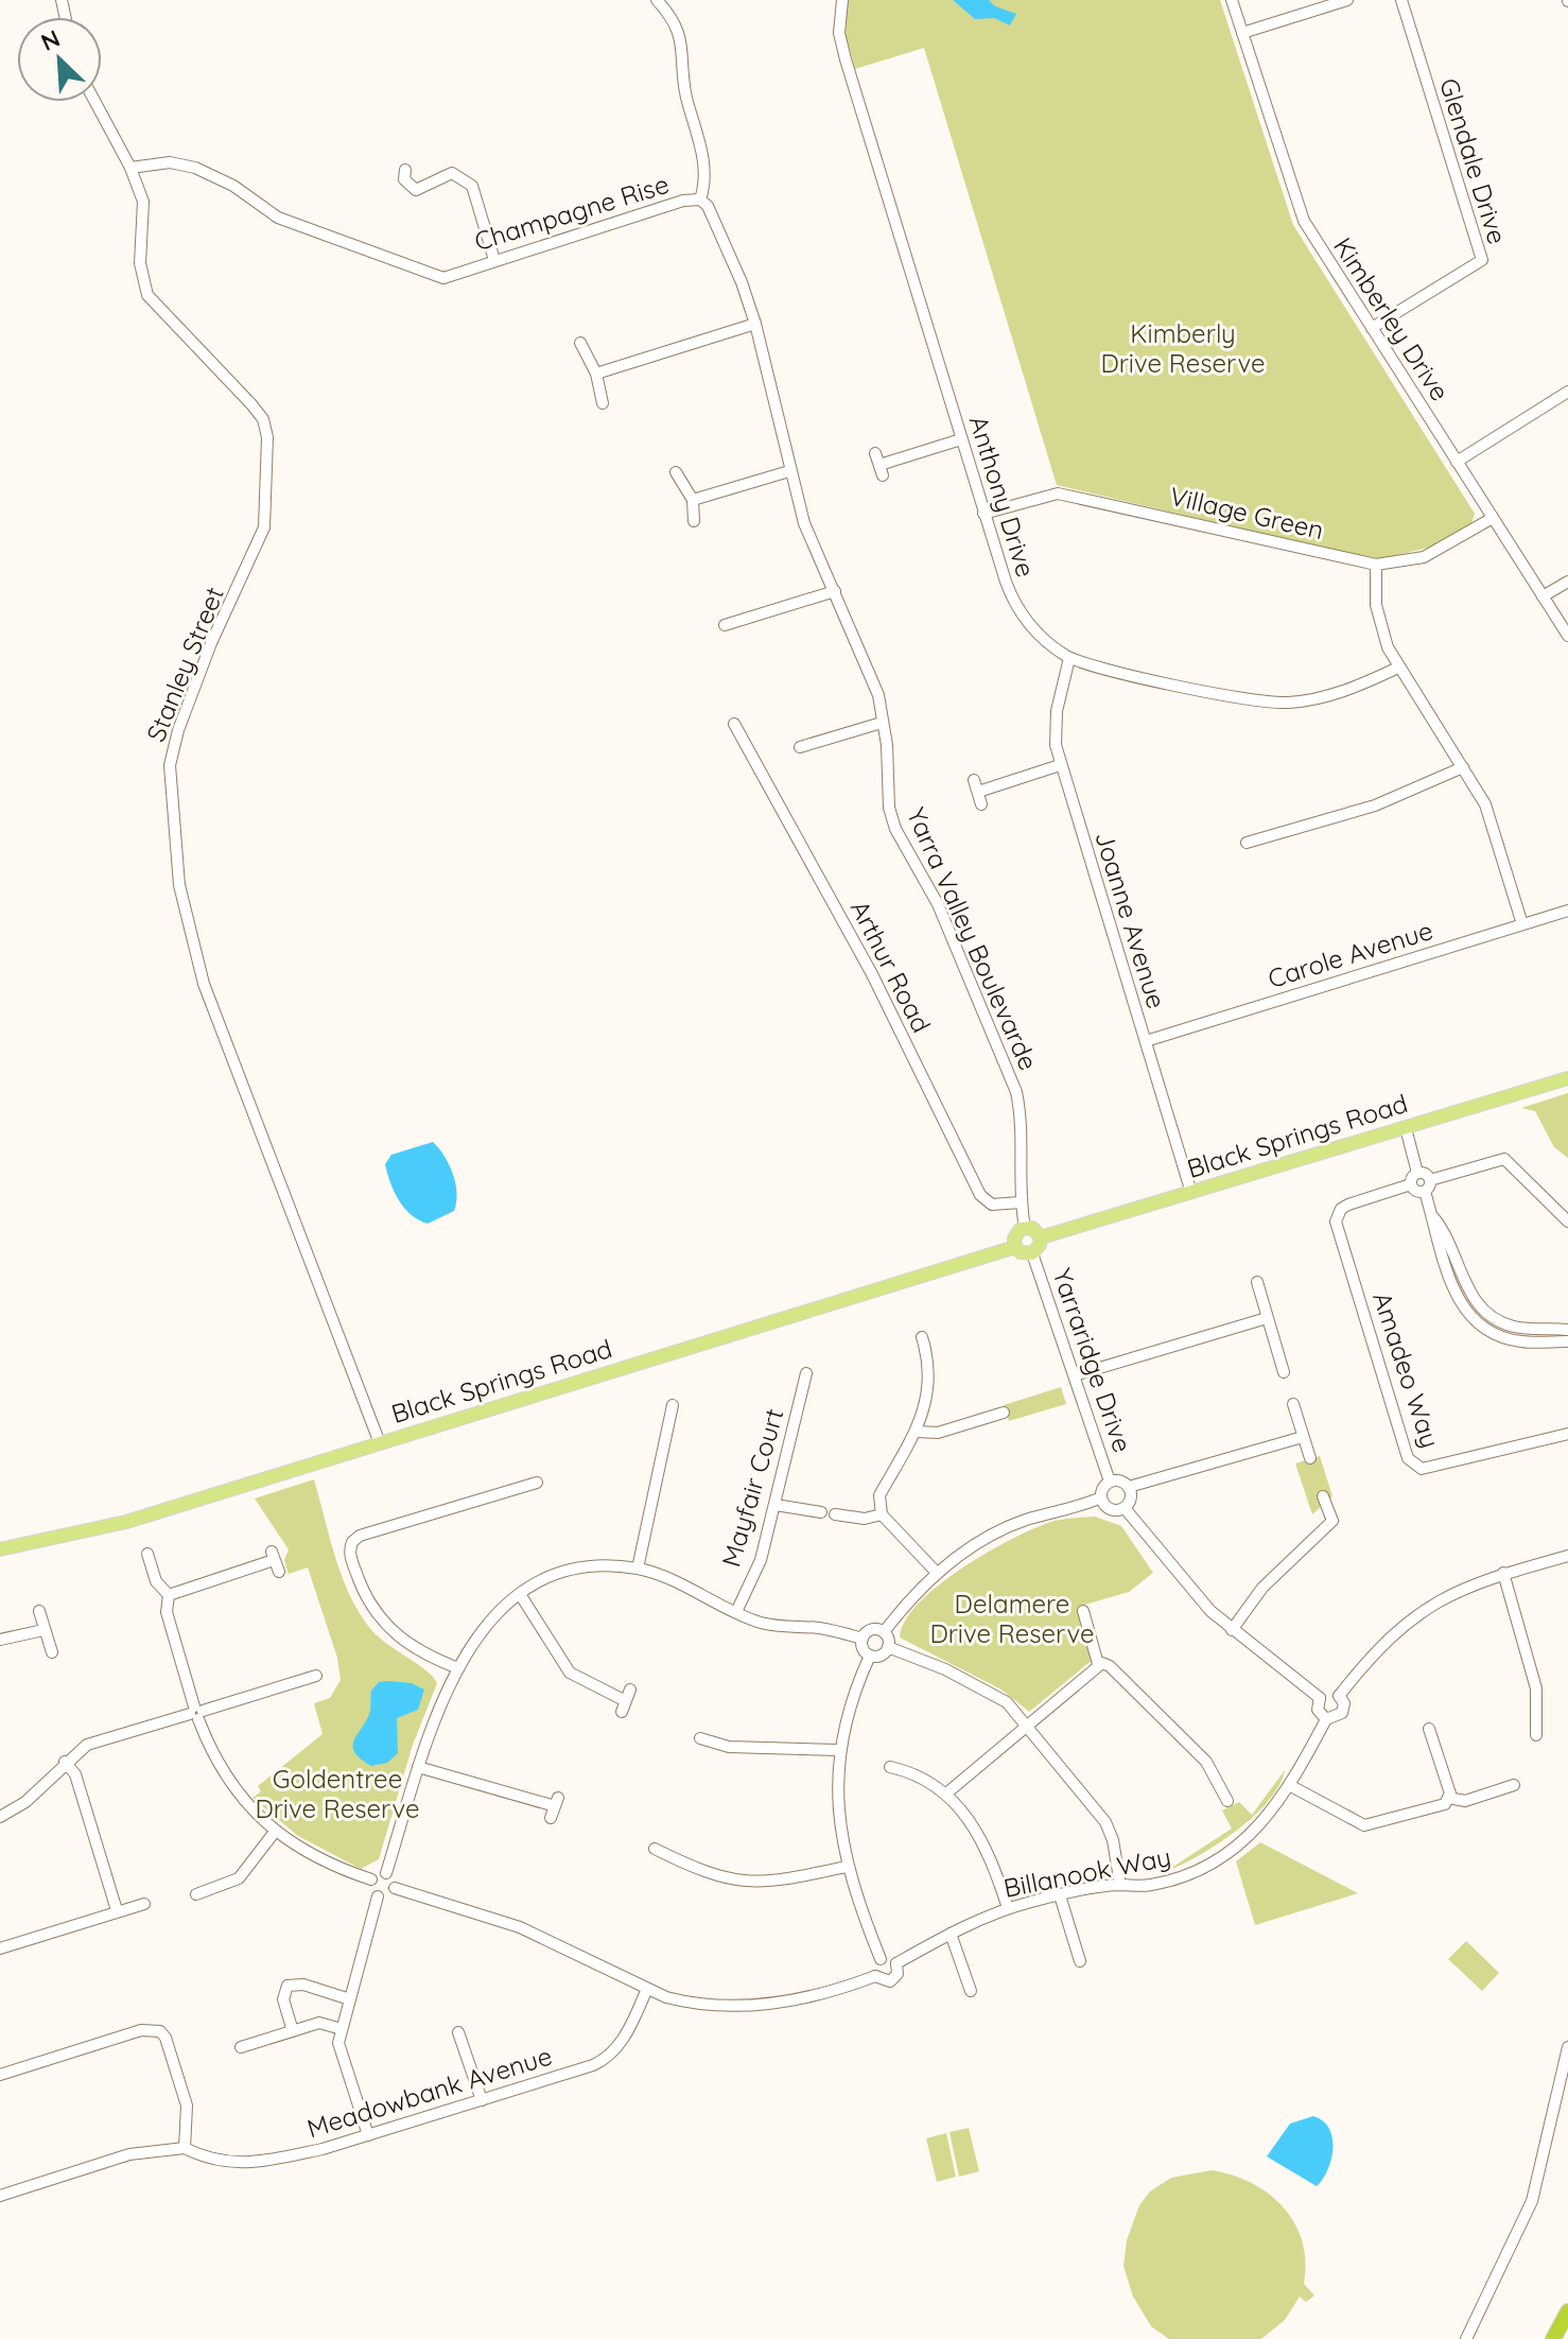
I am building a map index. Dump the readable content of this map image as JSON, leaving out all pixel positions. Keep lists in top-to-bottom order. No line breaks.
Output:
{"streets":{"main road":["Black Springs Road"],"street":["Glendale Drive","Champagne Rise","Kimberley Drive","Anthony Drive","Village Green","Stanley Street","Joanne Avenue","Yarra Valley Boulevarde","Carole Avenue","Arthur Road","Yarraridge Drive","Amadeo Way","Mayfair Court","Billanook Way","Meadowbank Avenue"]},"crossings":[["Glendale Drive","Kimberley Drive"],["Champagne Rise","Stanley Street"],["Champagne Rise","Yarra Valley Boulevarde"],["Kimberley Drive","Village Green"],["Anthony Drive","Village Green"],["Anthony Drive","Joanne Avenue"],["Stanley Street","Black Springs Road"],["Joanne Avenue","Carole Avenue"],["Joanne Avenue","Black Springs Road"],["Yarra Valley Boulevarde","Arthur Road"],["Yarra Valley Boulevarde","Black Springs Road"],["Yarra Valley Boulevarde","Yarraridge Drive"],["Black Springs Road","Yarraridge Drive"]],"parks":["Kimberly Drive Reserve","Delamere Drive Reserve","Goldentree Drive Reserve"],"north":"top left"}
